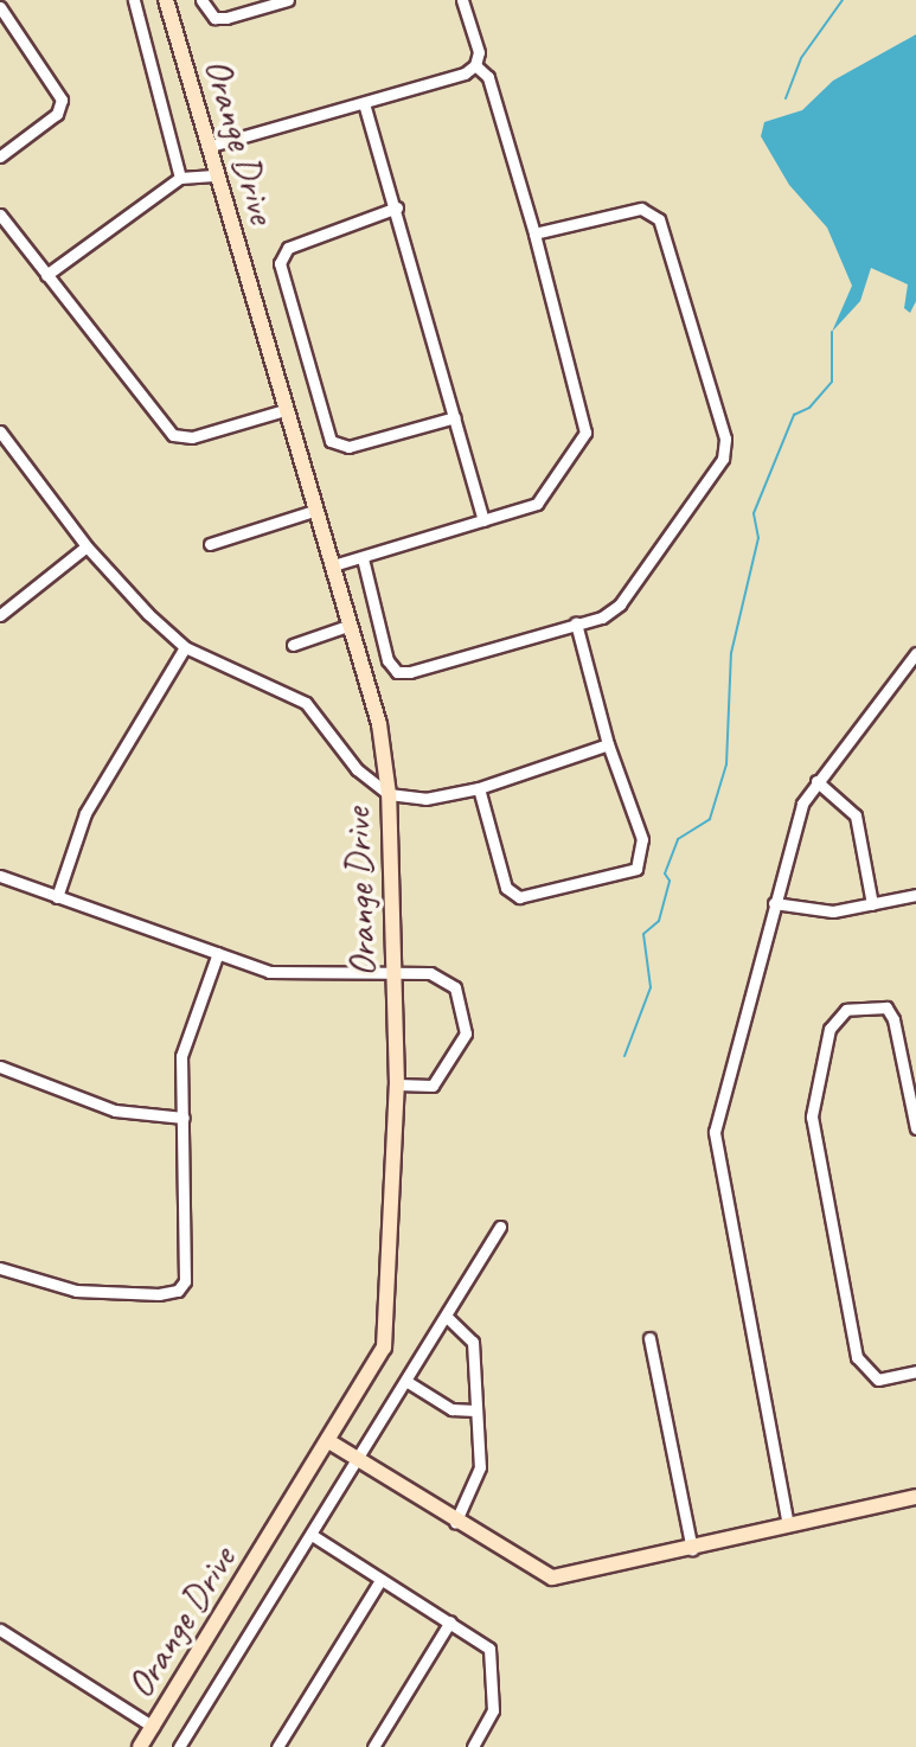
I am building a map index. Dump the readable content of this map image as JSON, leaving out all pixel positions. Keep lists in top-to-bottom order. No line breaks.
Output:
{"streets":{"street":["Orange Drive"]}}
